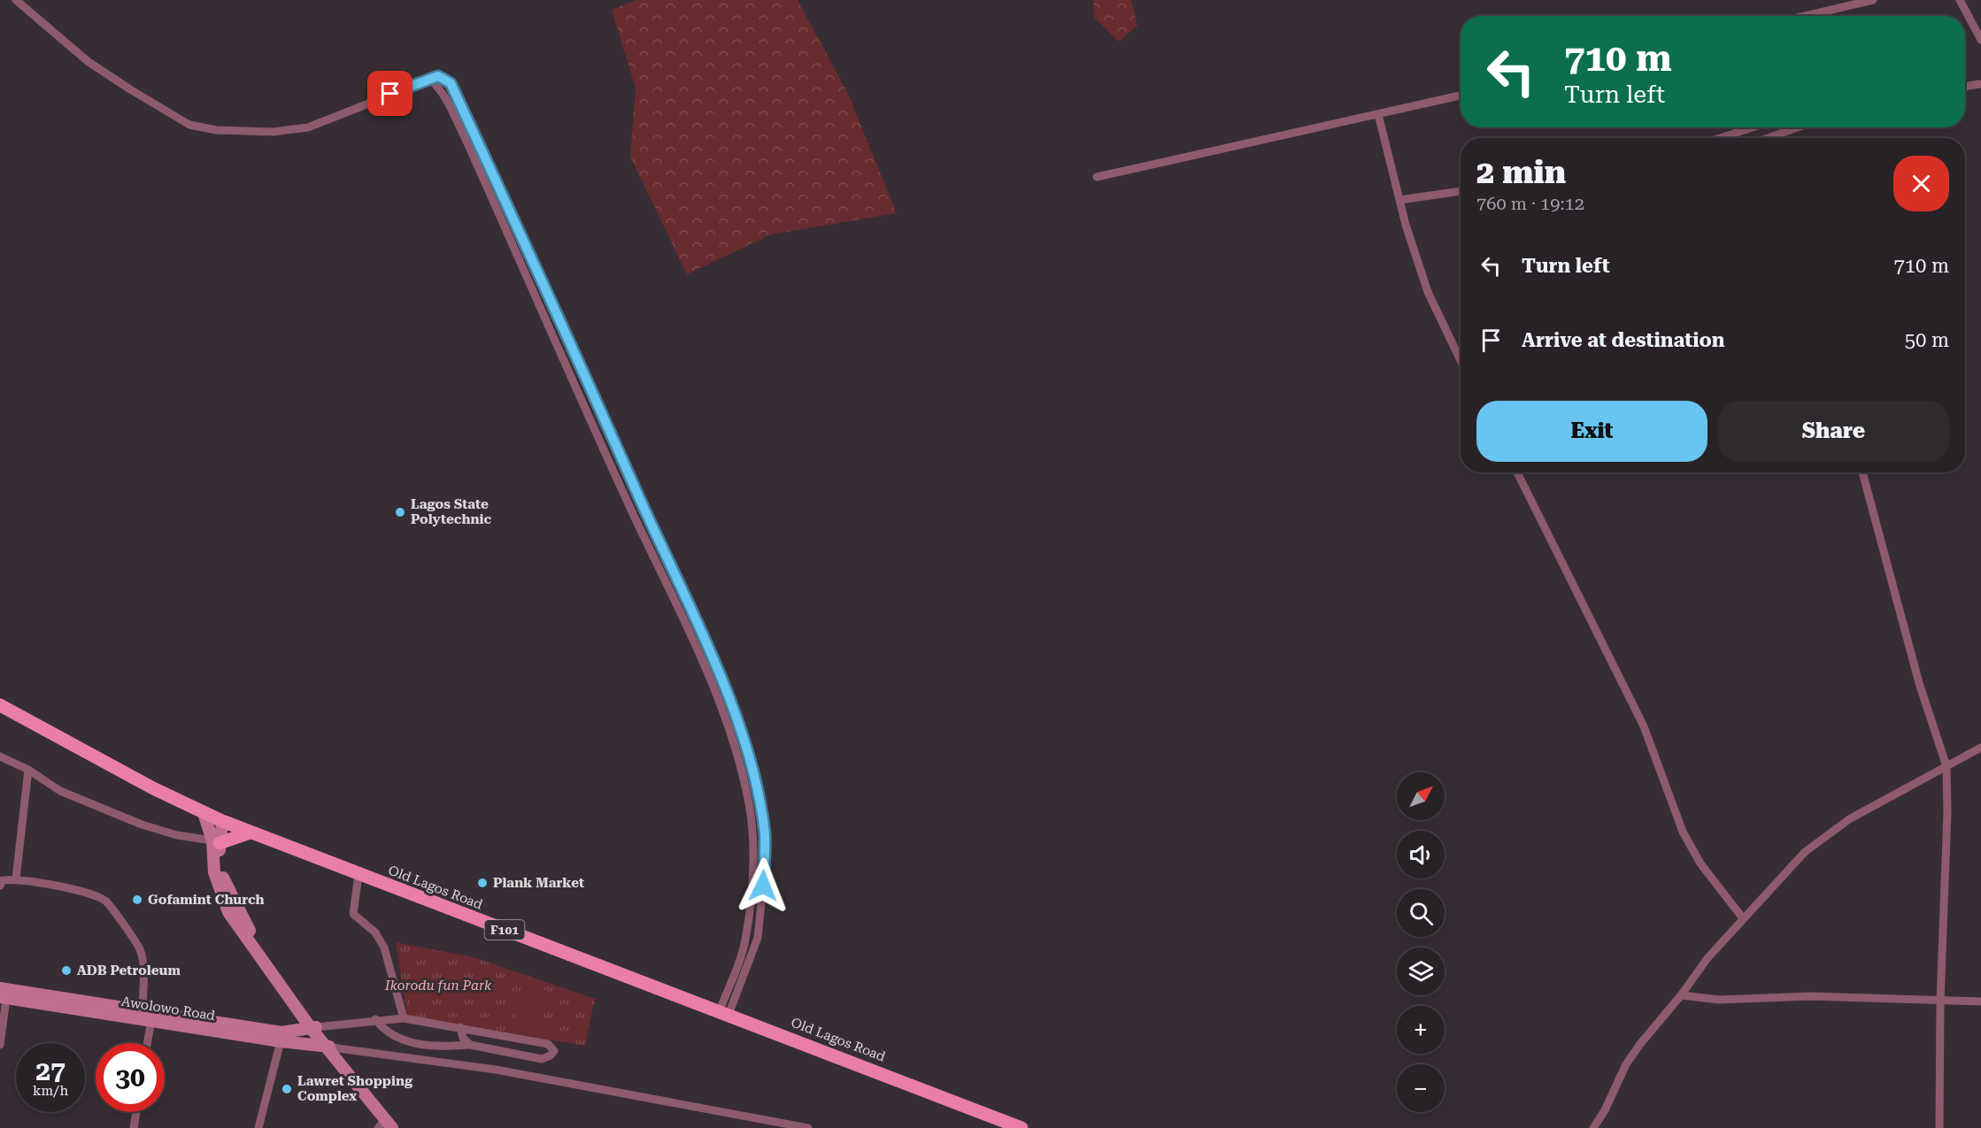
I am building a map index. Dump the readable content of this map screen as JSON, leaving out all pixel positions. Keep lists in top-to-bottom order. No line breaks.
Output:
{"streets":{"main road":["Old Lagos Road","F101","Awolowo Road"]},"parks":["Ikorodu fun Park"],"places":["Lagos State Polytechnic","Plank Market","Gofamint Church","ADB Petroleum","Lawret Shopping Complex"],"north":"top right","page":{"turn":["710 m","Turn left"],"heading":["2 min","760 m · 19:12"],"list":[{"name":"Turn left","value":"710 m"},{"name":"Arrive at destination","value":"50 m"}],"buttons":["Exit","Share"],"map_buttons":["+","−"],"speed":"27 km/h","limit":"30"}}
